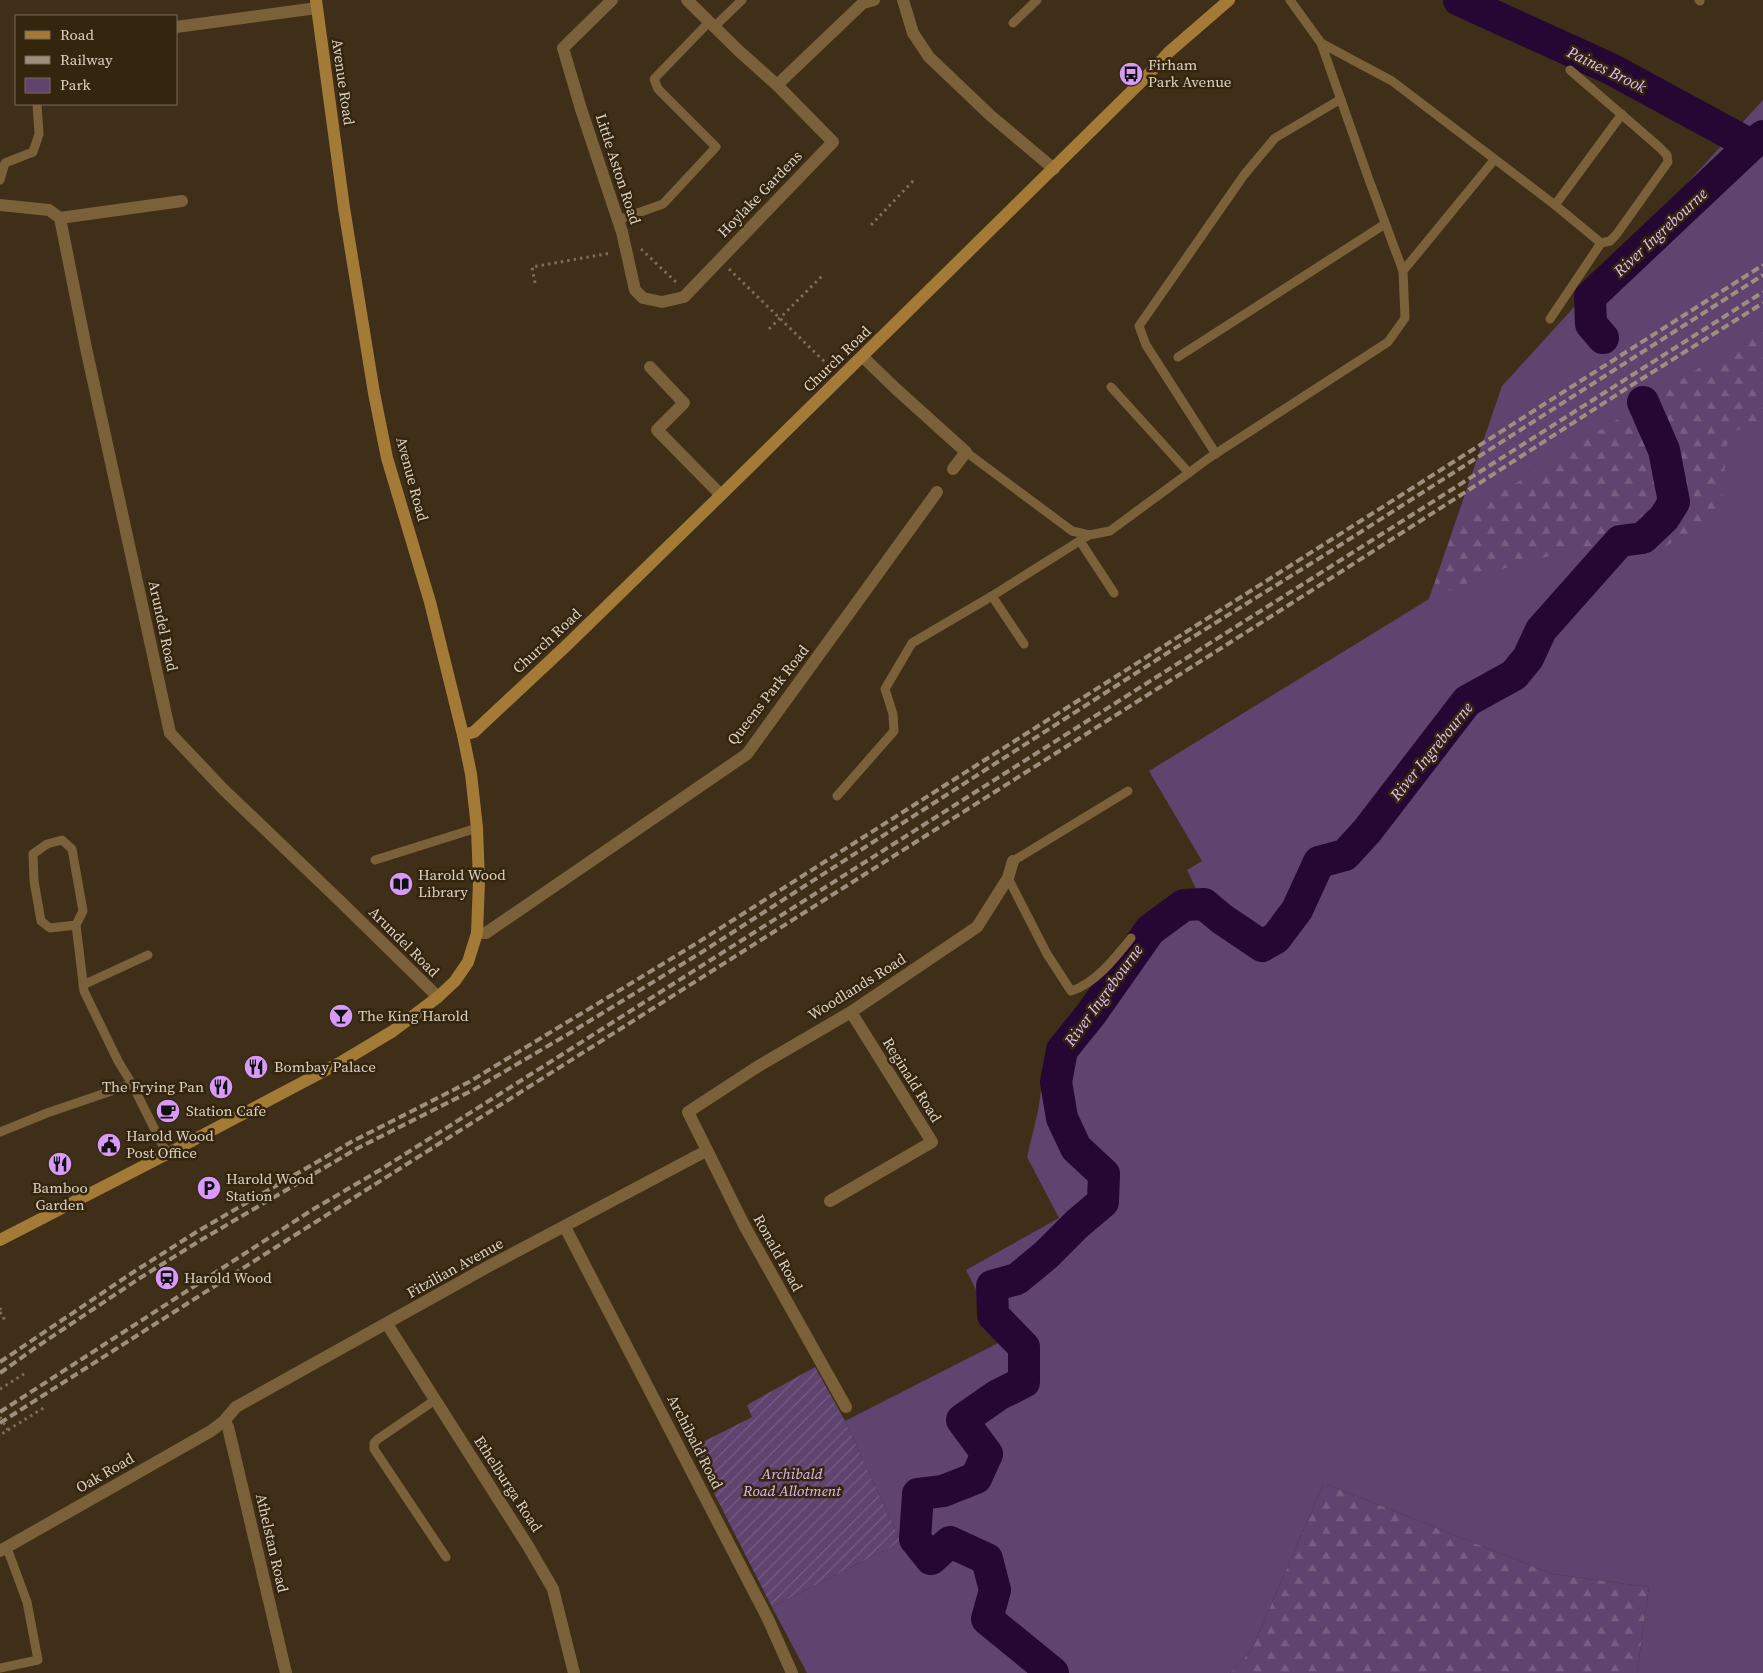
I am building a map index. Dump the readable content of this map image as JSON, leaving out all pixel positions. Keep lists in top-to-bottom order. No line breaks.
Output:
{"streets":{"street":["Avenue Road","Little Aston Road","Hoylake Gardens","Church Road","Arundel Road","Queens Park Road","Woodlands Road","Reginald Road","Ronald Road","Fitzilian Avenue","Archibald Road","Oak Road","Ethelburga Road","Athelstan Road"]},"crossings":[["Avenue Road","Church Road"],["Avenue Road","Arundel Road"],["Avenue Road","Queens Park Road"],["Little Aston Road","Hoylake Gardens"],["Woodlands Road","Reginald Road"],["Woodlands Road","Ronald Road"],["Ronald Road","Fitzilian Avenue"],["Fitzilian Avenue","Archibald Road"],["Fitzilian Avenue","Oak Road"],["Fitzilian Avenue","Ethelburga Road"],["Fitzilian Avenue","Athelstan Road"],["Oak Road","Athelstan Road"]],"water":["Paines Brook","River Ingrebourne"],"parks":["Archibald Road Allotment"],"places":{"bus stop":["Firham Park Avenue"],"library":["Harold Wood Library"],"bar":["The King Harold"],"restaurant":["Bombay Palace","The Frying Pan","Bamboo Garden"],"cafe":["Station Cafe"],"public building":["Harold Wood Post Office"],"parking":["Harold Wood Station"],"station":["Harold Wood"]},"legend":["Road","Railway","Park"]}
